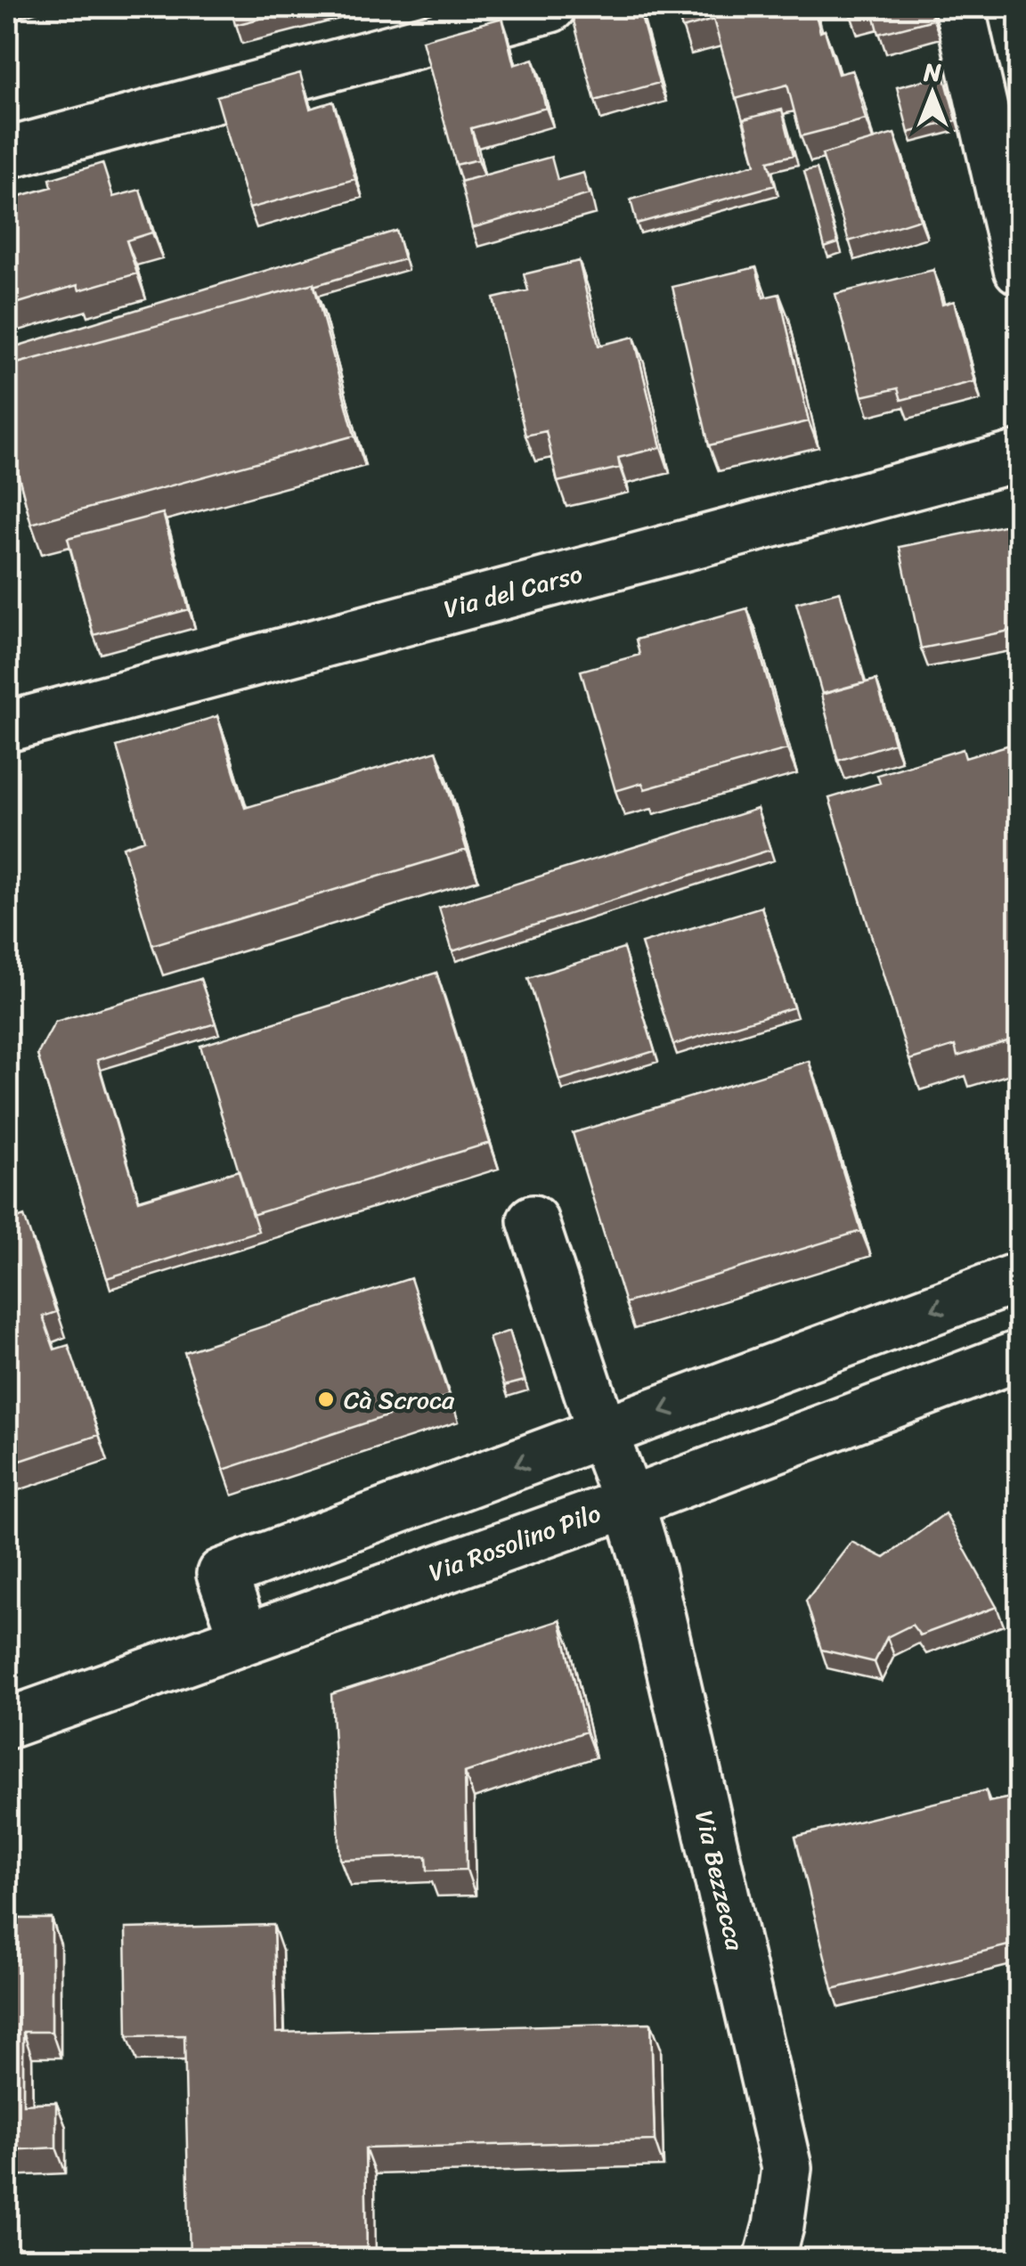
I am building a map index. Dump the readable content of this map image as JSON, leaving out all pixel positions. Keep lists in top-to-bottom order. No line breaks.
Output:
{"streets":{"street":["Via del Carso","Via Rosolino Pilo","Via Bezzecca"]},"crossings":[["Via Rosolino Pilo","Via Bezzecca"]],"places":["Cà Scroca"],"north":"top"}
